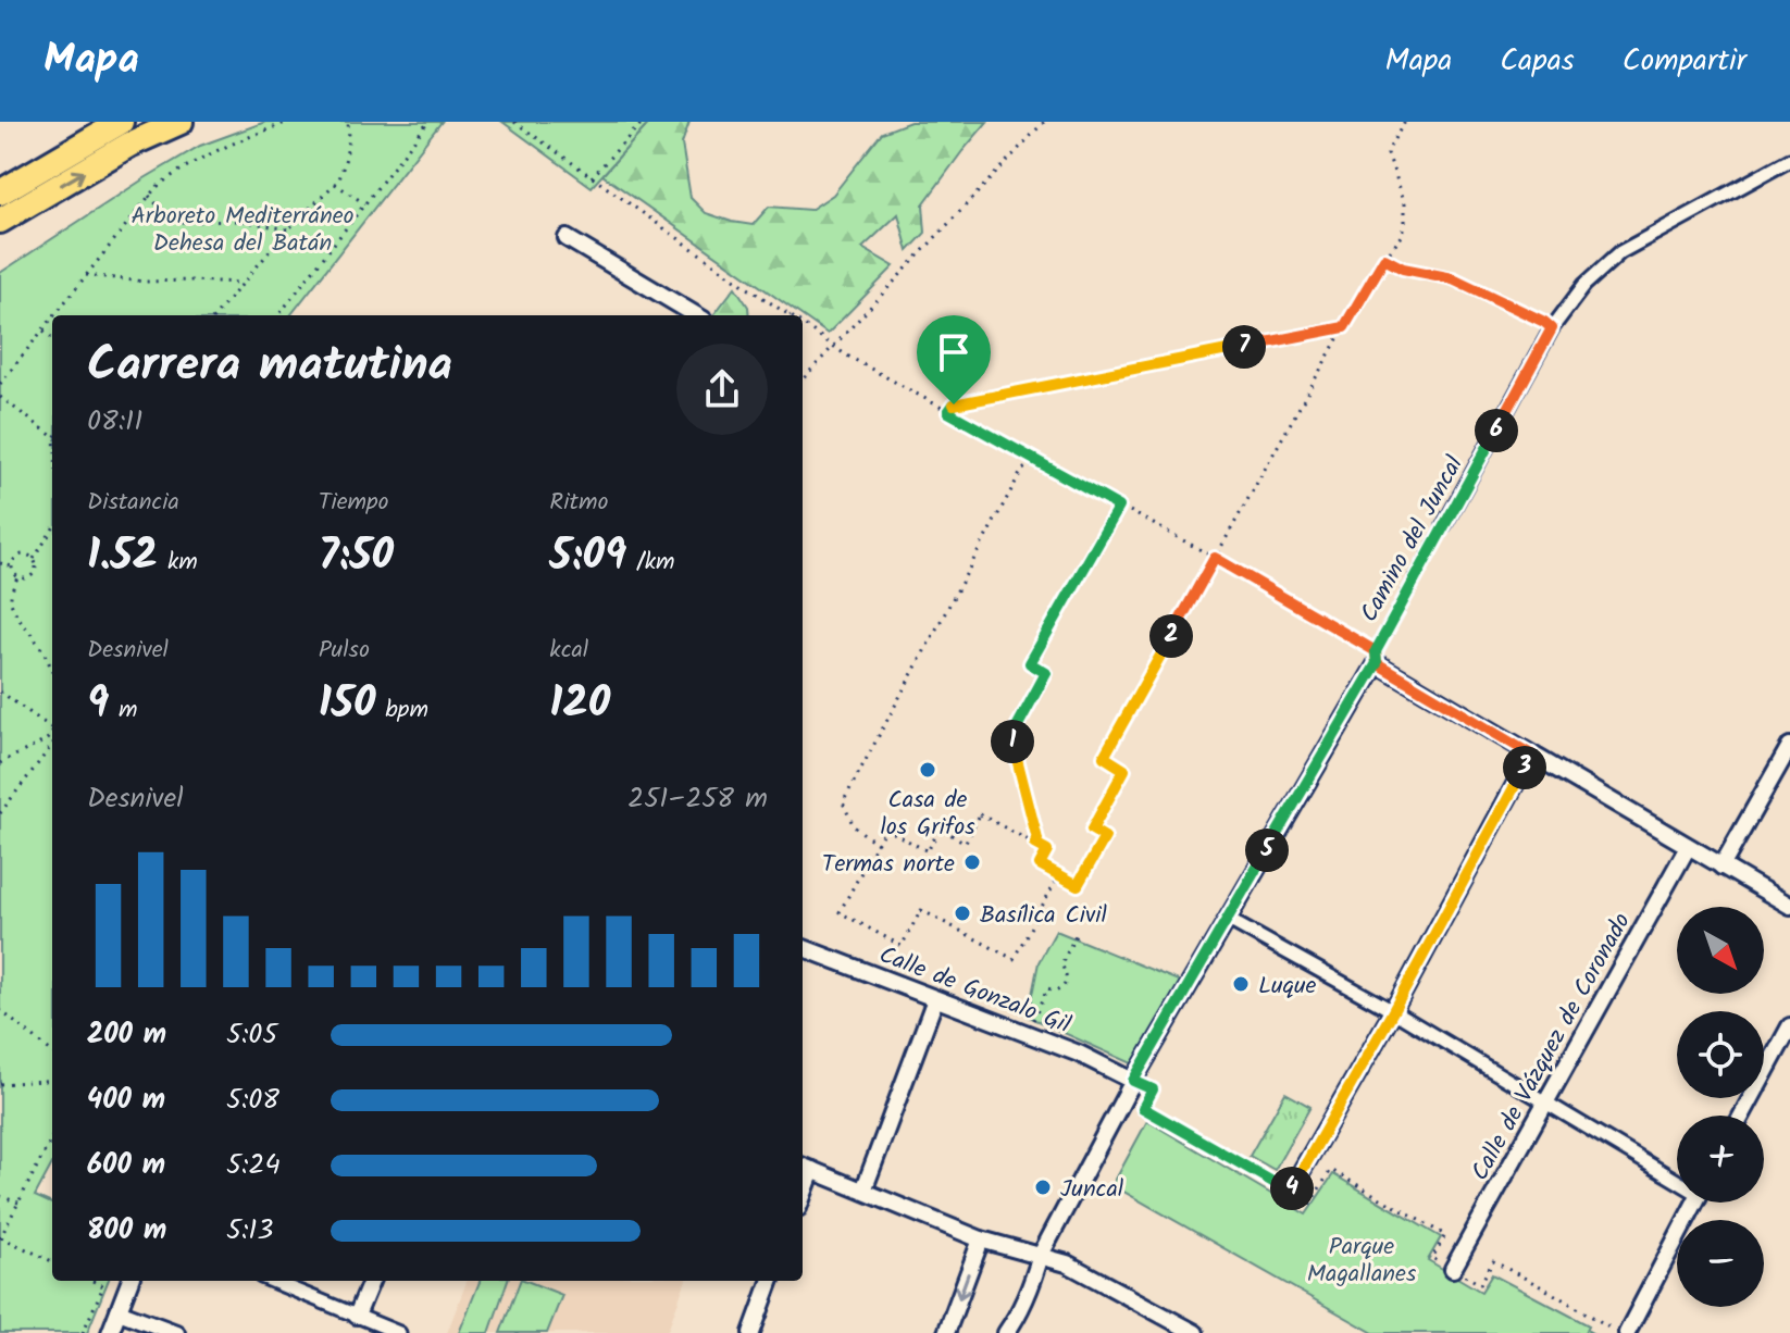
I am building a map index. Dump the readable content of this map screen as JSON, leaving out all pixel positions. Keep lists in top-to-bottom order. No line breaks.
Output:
{"streets":{"street":["Camino del Juncal","Calle de Gonzalo Gil","Calle de Vázquez de Coronado"]},"crossings":[["Camino del Juncal","Calle de Gonzalo Gil"]],"parks":["Arboreto Mediterráneo Dehesa del Batán","Parque Magallanes"],"places":["Casa de los Grifos","Termas norte","Basílica Civil","Luque","Juncal"],"north":"bottom right","page":{"header":"Mapa","nav":["Mapa","Capas","Compartir"],"heading":["Carrera matutina","08:11"],"pins":["7","6","2","1","3","5","4"],"stats":[["Distancia","1.52 km"],["Tiempo","7:50"],["Ritmo","5:09 /km"],["Desnivel","9 m"],["Pulso","150 bpm"],["kcal","120"]],"chart":["Desnivel","251–258 m"],"map_buttons":["+","−"],"list":[{"name":"200 m","note":"5:05"},{"name":"400 m","note":"5:08"},{"name":"600 m","note":"5:24"},{"name":"800 m","note":"5:13"}]}}
